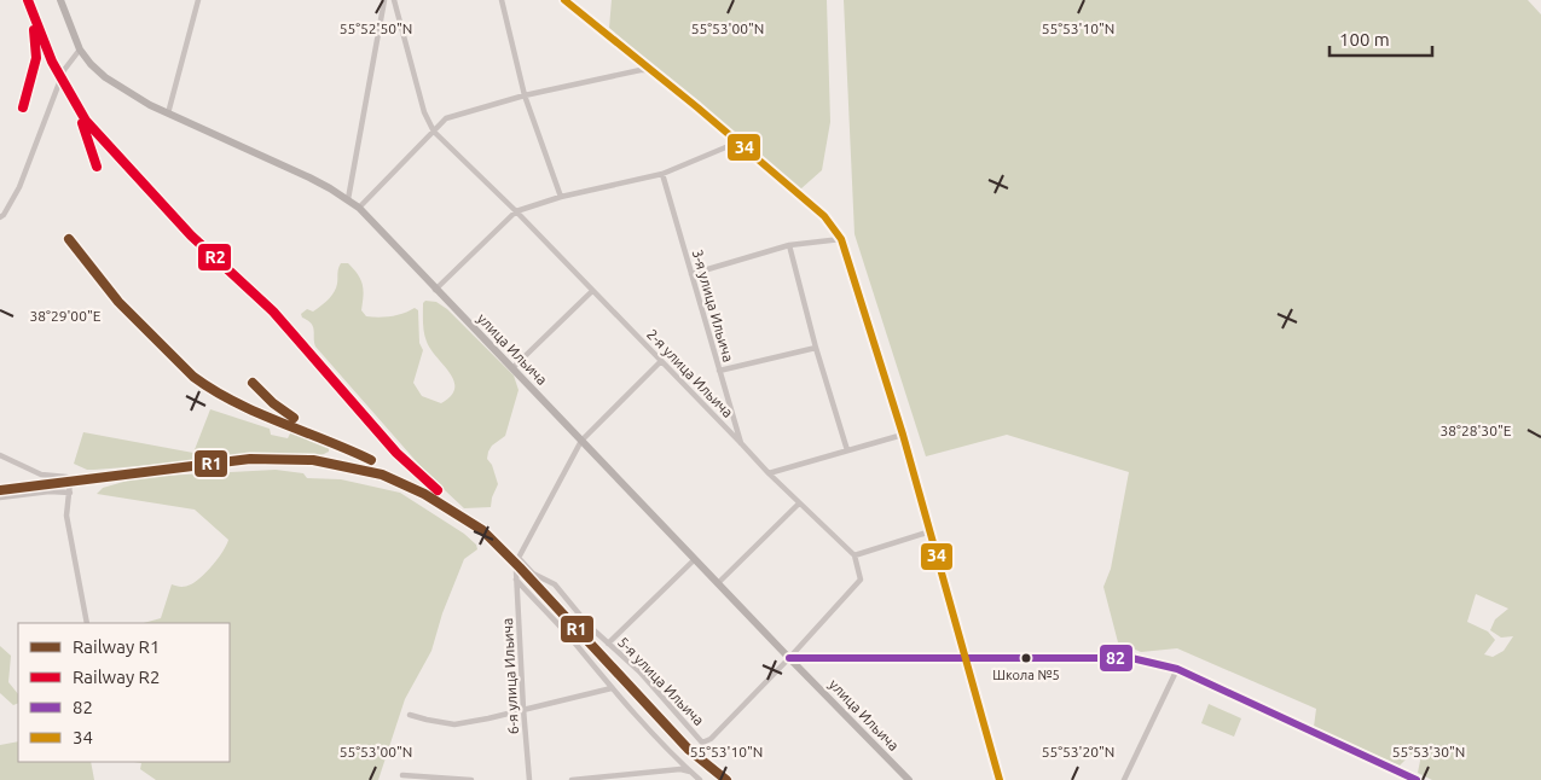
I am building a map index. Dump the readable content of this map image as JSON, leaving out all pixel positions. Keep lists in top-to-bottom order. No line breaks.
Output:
{"streets":{"main road":["улица Ильича"],"street":["3-я улица Ильича","2-я улица Ильича","6-я улица Ильича","5-я улица Ильича"]},"crossings":[["3-я улица Ильича","2-я улица Ильича"],["улица Ильича","5-я улица Ильича"]],"places":["Школа №5"],"lines":["rail line R2","transit line 34","rail line R1","transit line 82"],"legend":["Railway R1","Railway R2","82","34"],"scale_bar":"100 m","coordinates":["55°52'50\"N","55°53'00\"N","55°53'10\"N","38°29'00\"E","38°28'30\"E","55°53'20\"N","55°53'30\"N"]}
